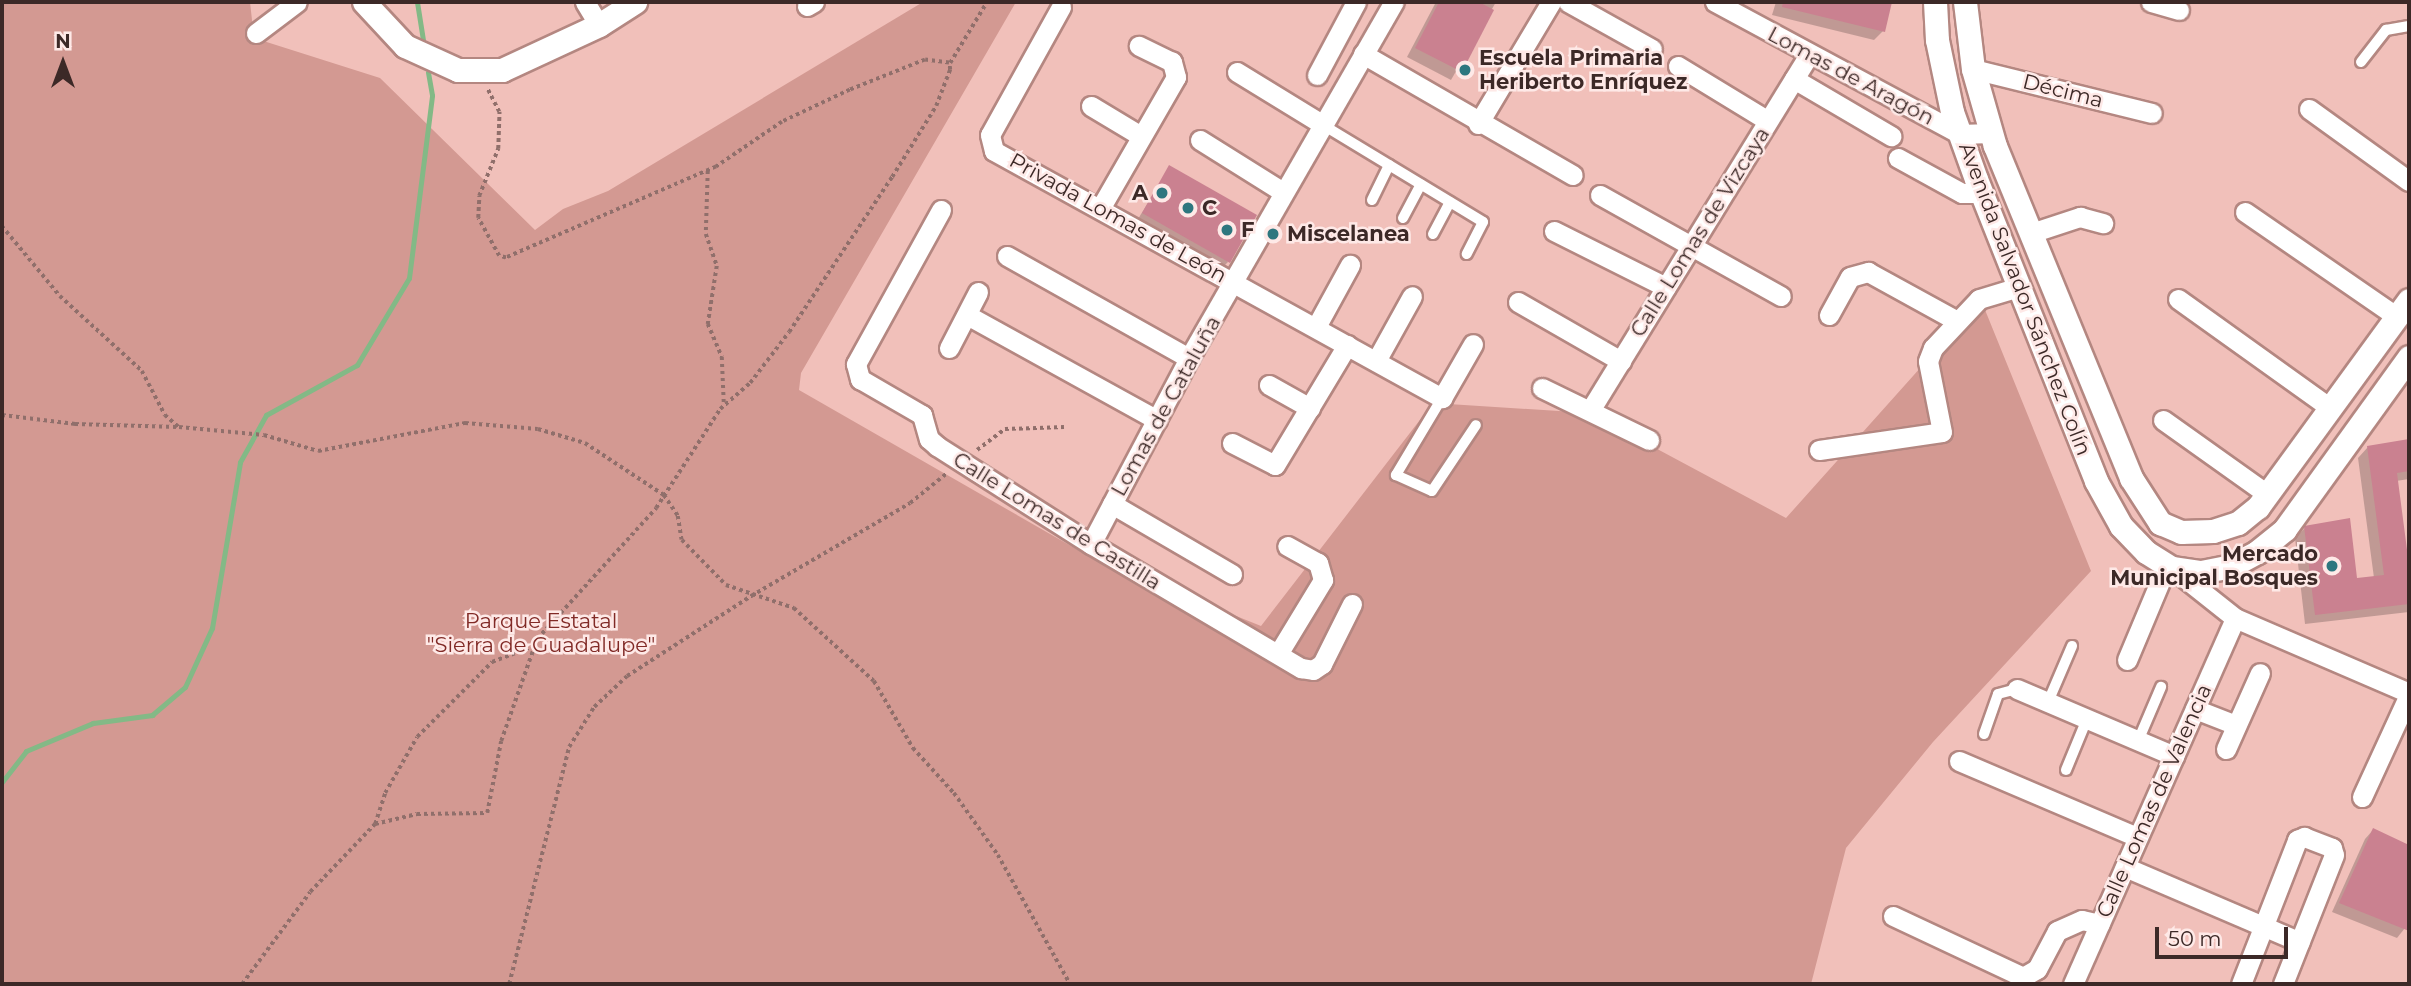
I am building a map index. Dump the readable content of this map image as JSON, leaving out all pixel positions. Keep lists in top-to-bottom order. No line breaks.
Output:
{"streets":{"street":["Lomas de Aragón","Décima","Privada Lomas de León","Calle Lomas de Vizcaya","Avenida Salvador Sánchez Colín","Lomas de Cataluña","Calle Lomas de Castilla","Calle Lomas de Valencia"]},"crossings":[["Lomas de Aragón","Calle Lomas de Vizcaya"],["Lomas de Aragón","Avenida Salvador Sánchez Colín"],["Décima","Avenida Salvador Sánchez Colín"],["Privada Lomas de León","Lomas de Cataluña"],["Lomas de Cataluña","Calle Lomas de Castilla"]],"parks":["Parque Estatal \"Sierra de Guadalupe\""],"places":["Escuela Primaria Heriberto Enríquez","A","C","F","Miscelanea","Mercado Municipal Bosques"],"scale_bar":"50 m","north":"top"}
